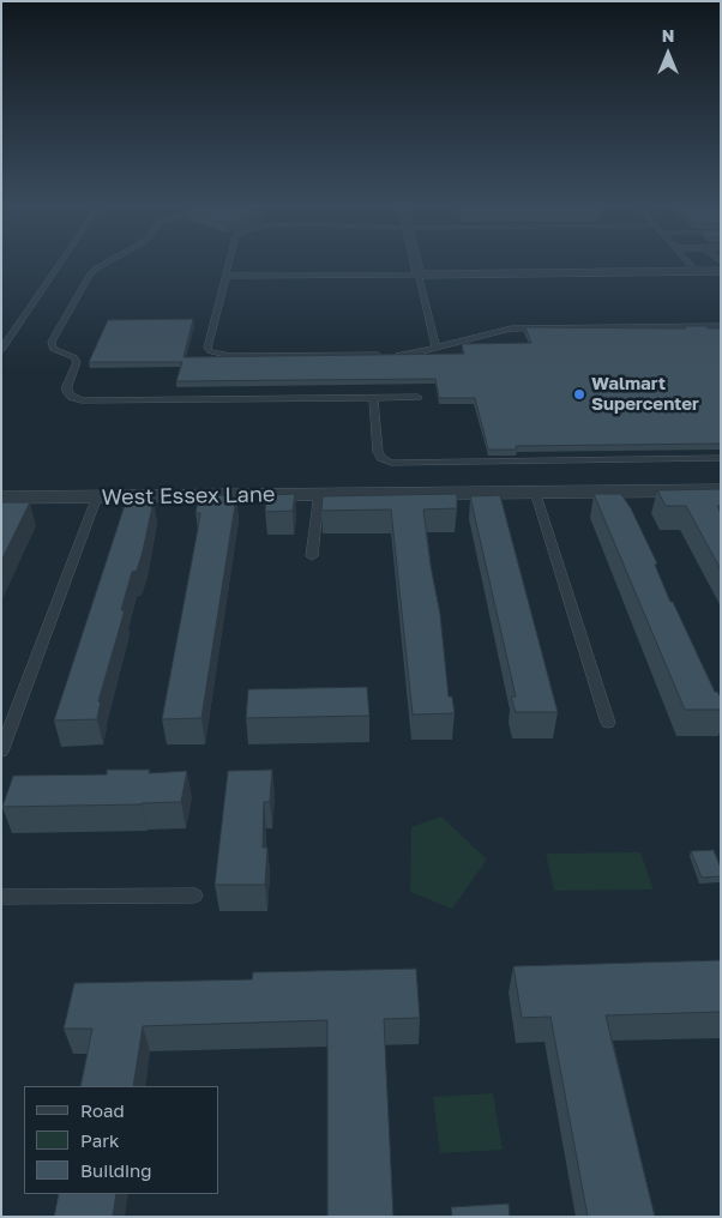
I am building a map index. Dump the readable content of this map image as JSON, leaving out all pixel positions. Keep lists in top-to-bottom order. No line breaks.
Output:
{"streets":{"street":["West Essex Lane"]},"places":["Walmart Supercenter"],"legend":["Road","Park","Building"],"north":"top"}
